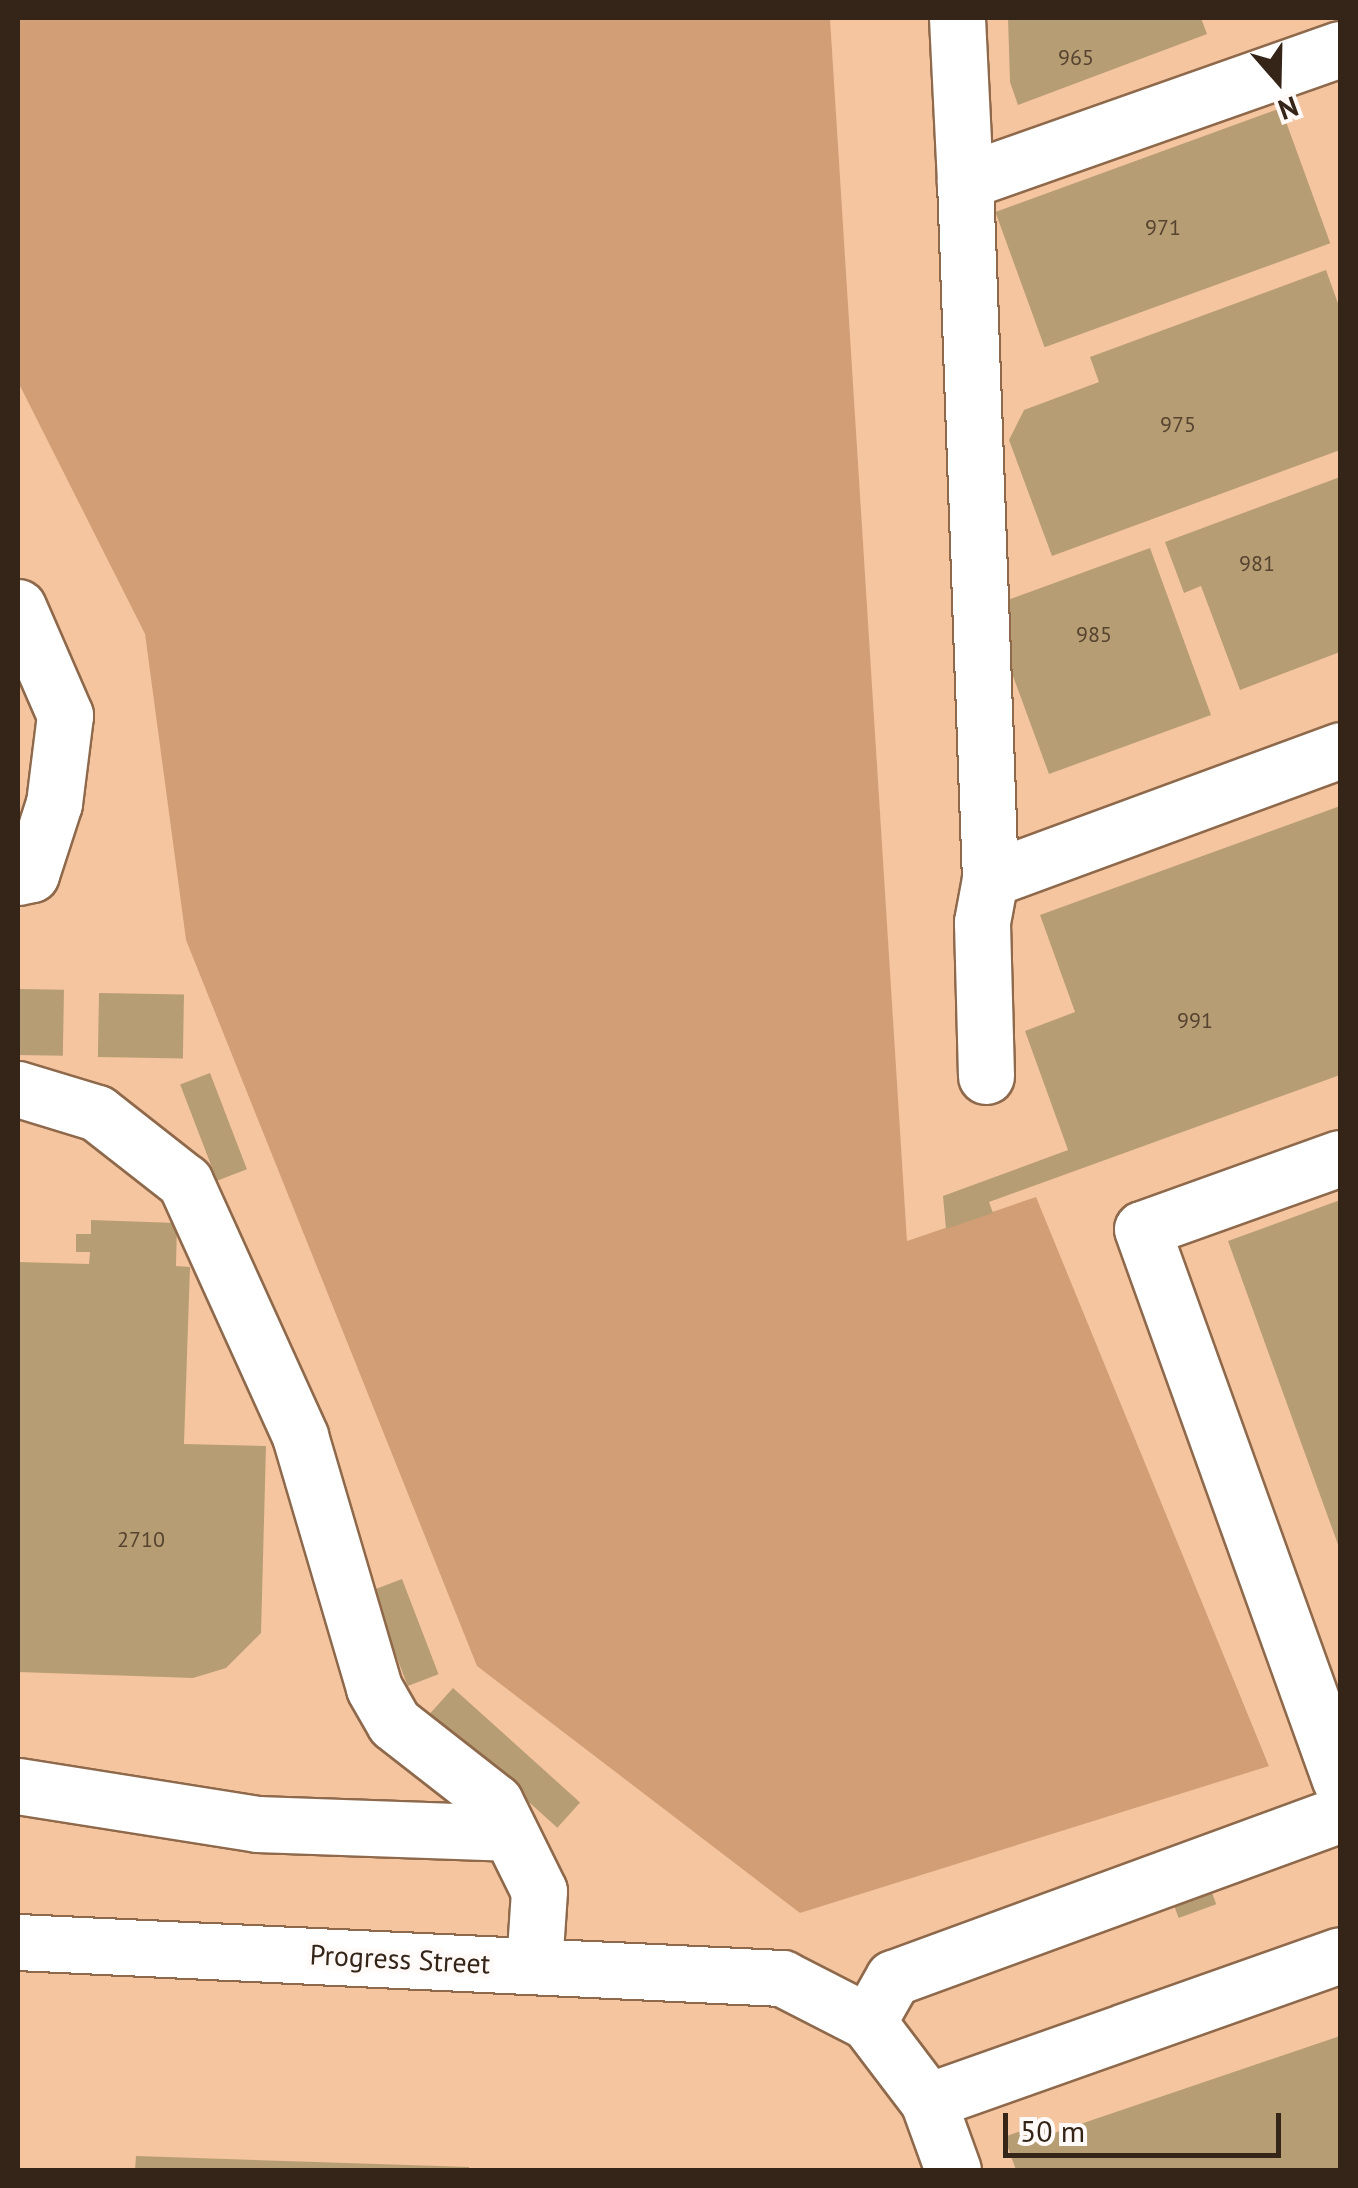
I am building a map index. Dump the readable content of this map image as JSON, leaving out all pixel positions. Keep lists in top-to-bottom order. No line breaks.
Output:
{"streets":{"street":["Progress Street"]},"house_numbers":["965","971","975","981","985","991","2710"],"scale_bar":"50 m","north":"bottom"}
